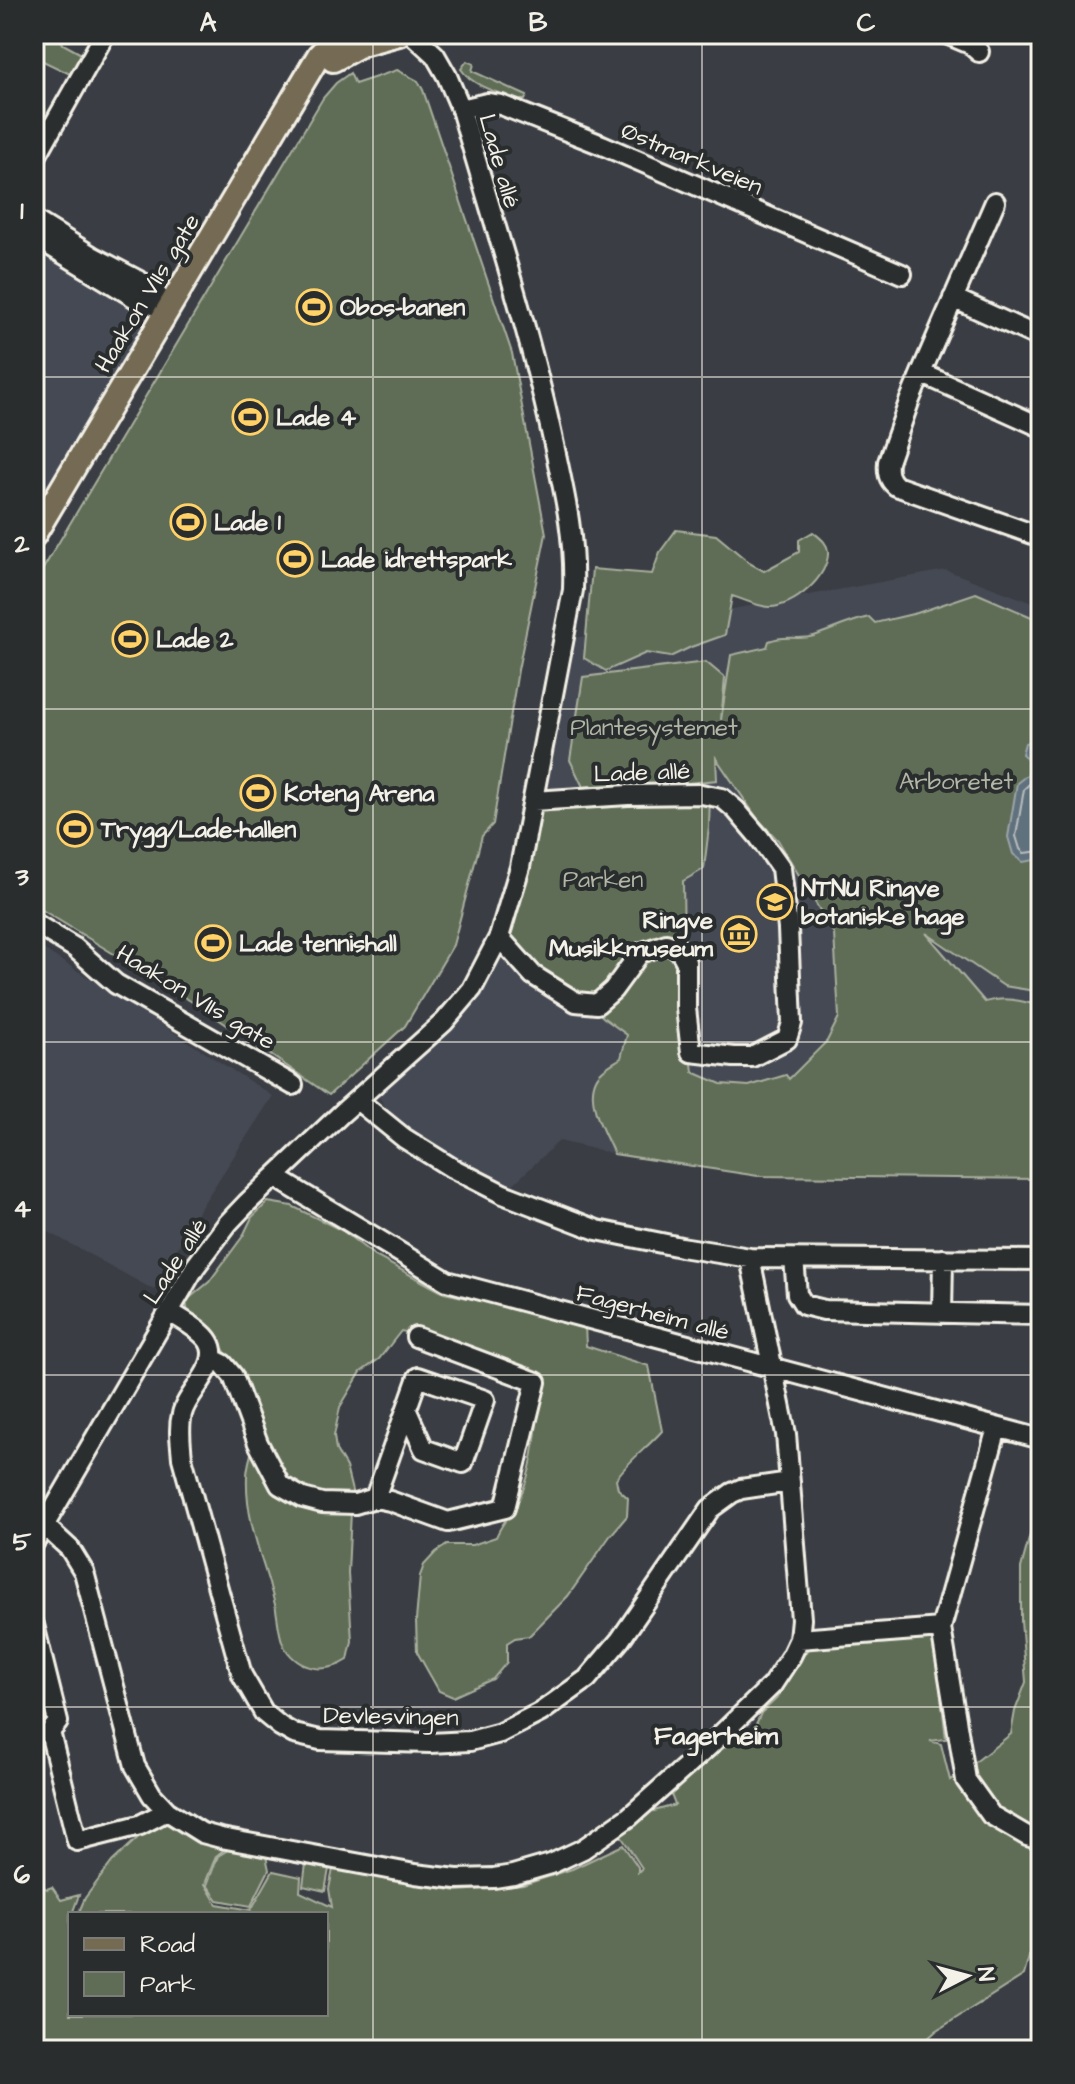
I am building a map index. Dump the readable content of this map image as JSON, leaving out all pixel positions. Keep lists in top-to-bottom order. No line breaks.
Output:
{"streets":{"main road":["Haakon VIIs gate"],"street":["Østmarkveien","Lade allé","Fagerheim allé","Devlesvingen"]},"crossings":[["Østmarkveien","Lade allé"],["Lade allé","Fagerheim allé"]],"districts":["Fagerheim"],"parks":["Plantesystemet","Arboretet","Parken"],"places":{"sports":["Obos-banen","Lade 4","Lade 1","Lade idrettspark","Lade 2","Koteng Arena","Trygg/Lade-hallen","Lade tennishall"],"school or university":["NTNU Ringve botaniske hage"],"museum":["Ringve Musikkmuseum"]},"legend":["Road","Park"],"north":"right","grid":{"columns":["A","B","C"],"rows":["1","2","3","4","5","6"]}}
